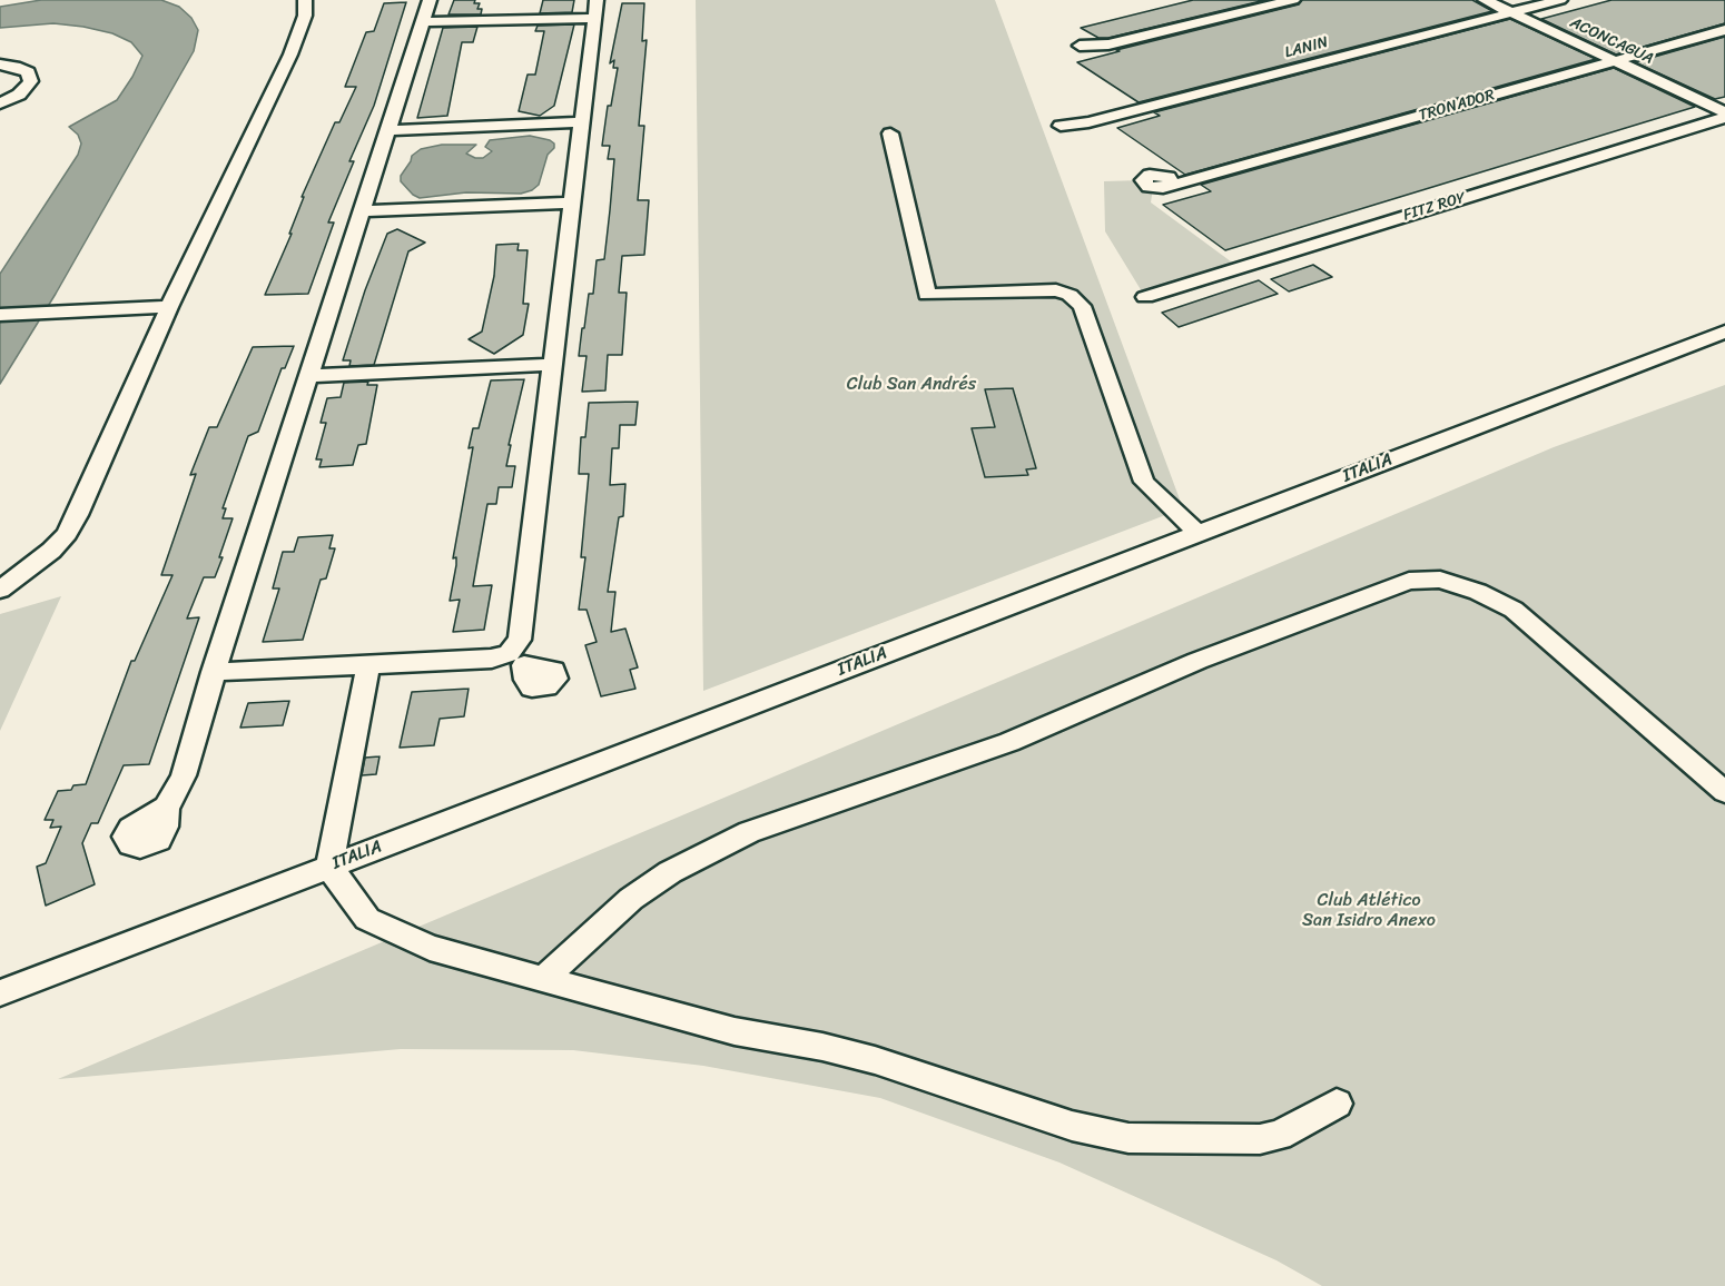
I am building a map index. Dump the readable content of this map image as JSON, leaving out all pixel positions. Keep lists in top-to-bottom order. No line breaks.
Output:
{"streets":{"street":["ACONCAGUA","LANIN","TRONADOR","FITZ ROY","ITALIA"]},"crossings":[["ACONCAGUA","LANIN"],["ACONCAGUA","TRONADOR"],["ACONCAGUA","FITZ ROY"]],"parks":["Club San Andrés","Club Atlético San Isidro Anexo"]}
